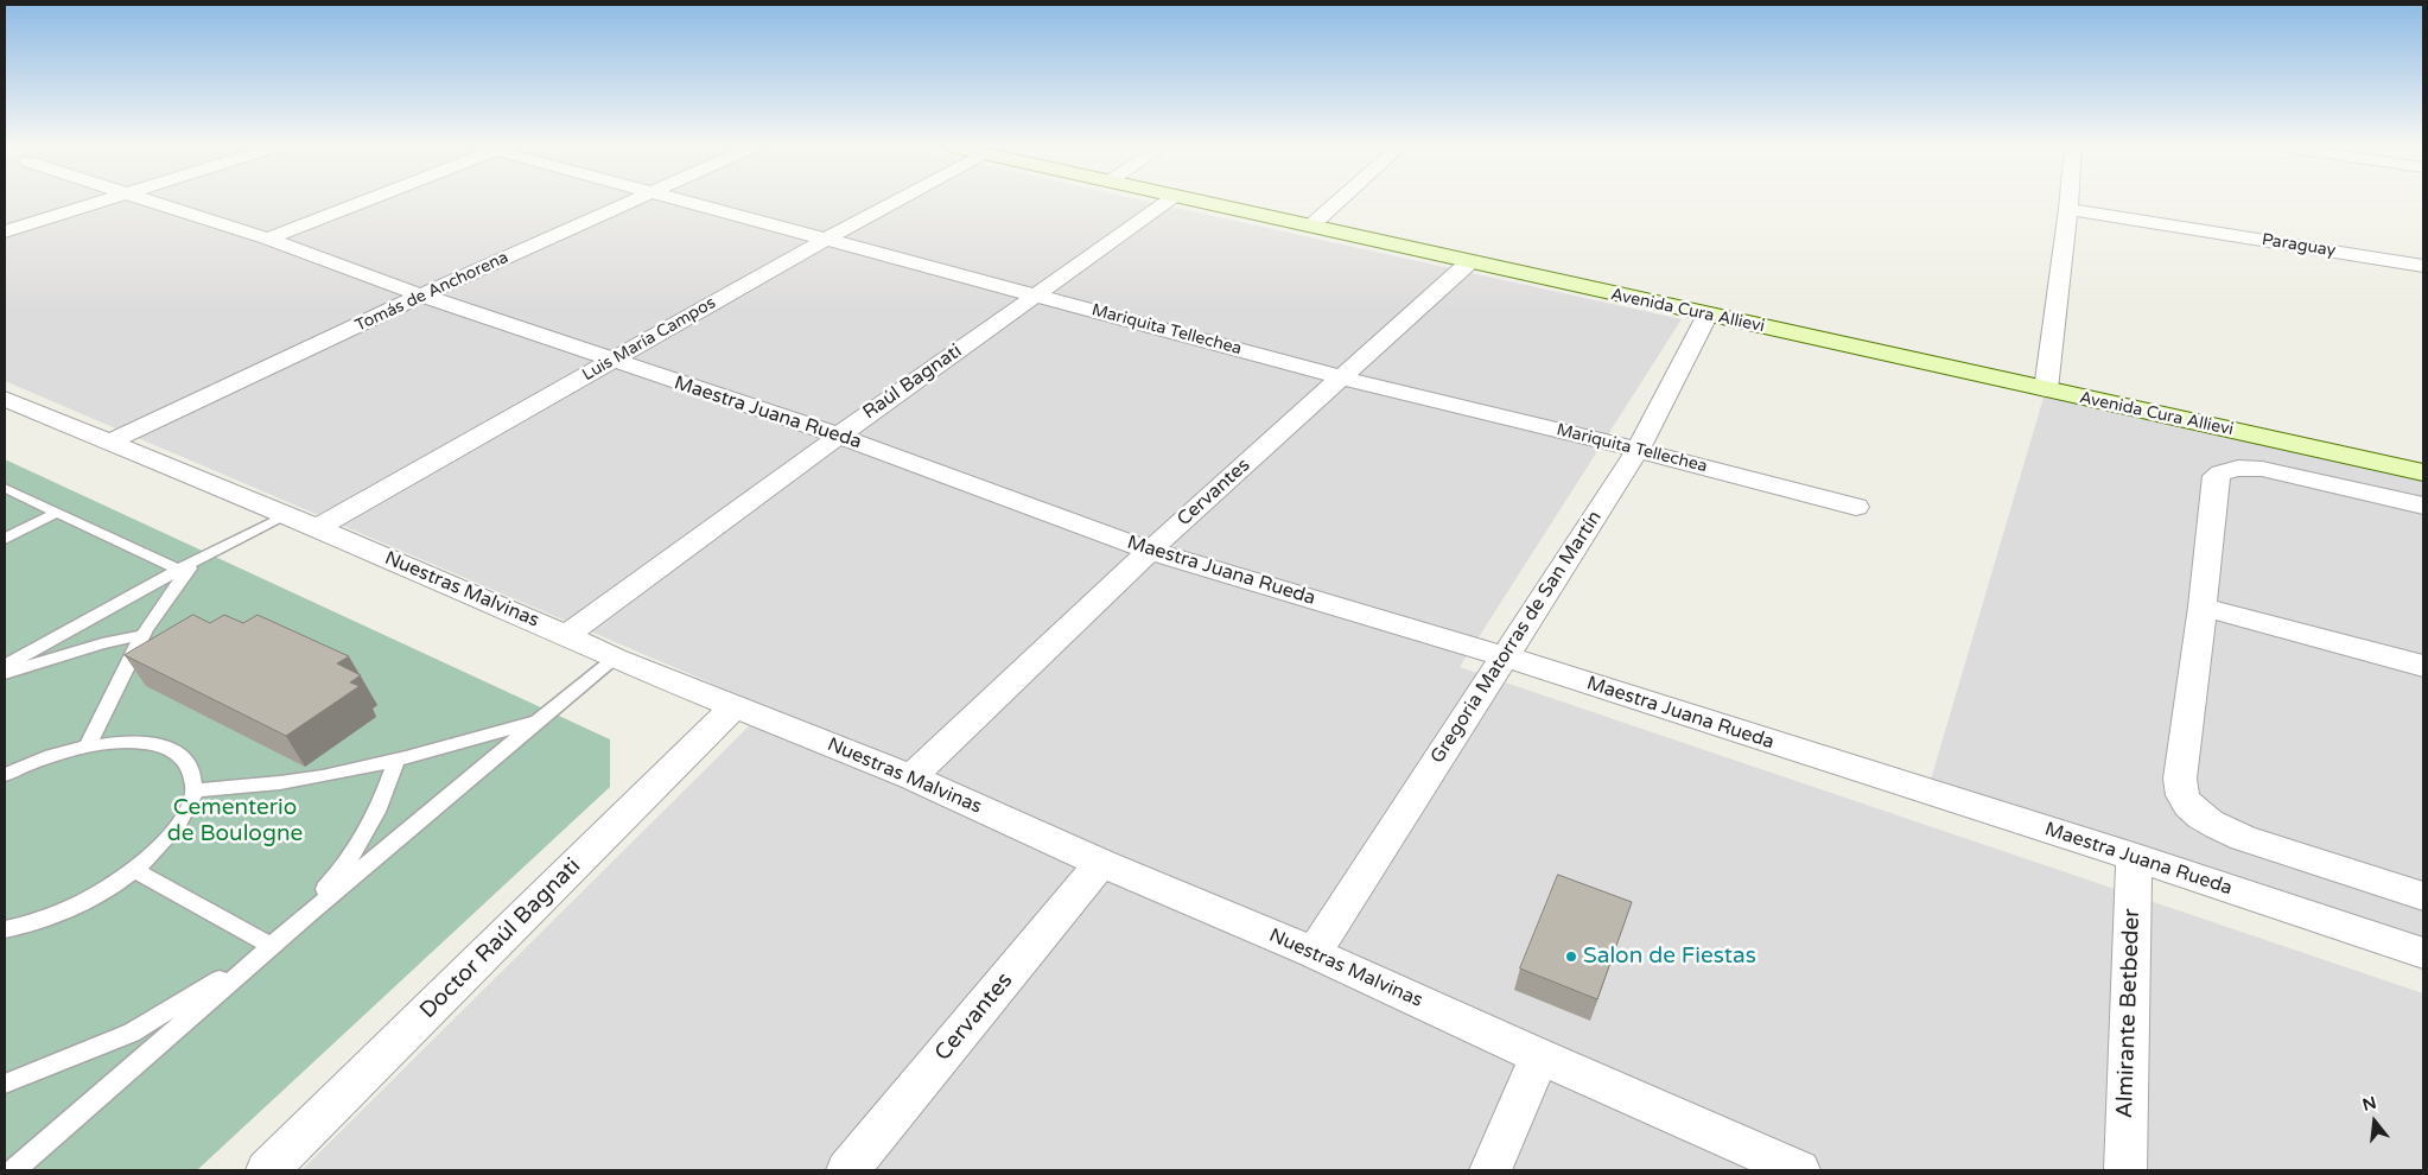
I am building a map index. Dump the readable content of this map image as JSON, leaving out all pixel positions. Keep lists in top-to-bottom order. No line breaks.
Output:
{"streets":{"street":["Paraguay","Tomás de Anchorena","Avenida Cura Allievi","Mariquita Tellechea","Luis María Campos","Raúl Bagnati","Maestra Juana Rueda","Cervantes","Nuestras Malvinas","Gregoria Matorras de San Martín","Doctor Raúl Bagnati","Almirante Betbeder"]},"crossings":[["Tomás de Anchorena","Maestra Juana Rueda"],["Tomás de Anchorena","Nuestras Malvinas"],["Avenida Cura Allievi","Cervantes"],["Avenida Cura Allievi","Gregoria Matorras de San Martín"],["Mariquita Tellechea","Luis María Campos"],["Mariquita Tellechea","Raúl Bagnati"],["Mariquita Tellechea","Cervantes"],["Mariquita Tellechea","Gregoria Matorras de San Martín"],["Luis María Campos","Maestra Juana Rueda"],["Luis María Campos","Nuestras Malvinas"],["Raúl Bagnati","Maestra Juana Rueda"],["Raúl Bagnati","Nuestras Malvinas"],["Maestra Juana Rueda","Cervantes"],["Maestra Juana Rueda","Gregoria Matorras de San Martín"],["Maestra Juana Rueda","Almirante Betbeder"],["Cervantes","Nuestras Malvinas"],["Nuestras Malvinas","Gregoria Matorras de San Martín"],["Nuestras Malvinas","Doctor Raúl Bagnati"]],"parks":["Cementerio de Boulogne"],"places":["Salon de Fiestas"],"north":"top"}
